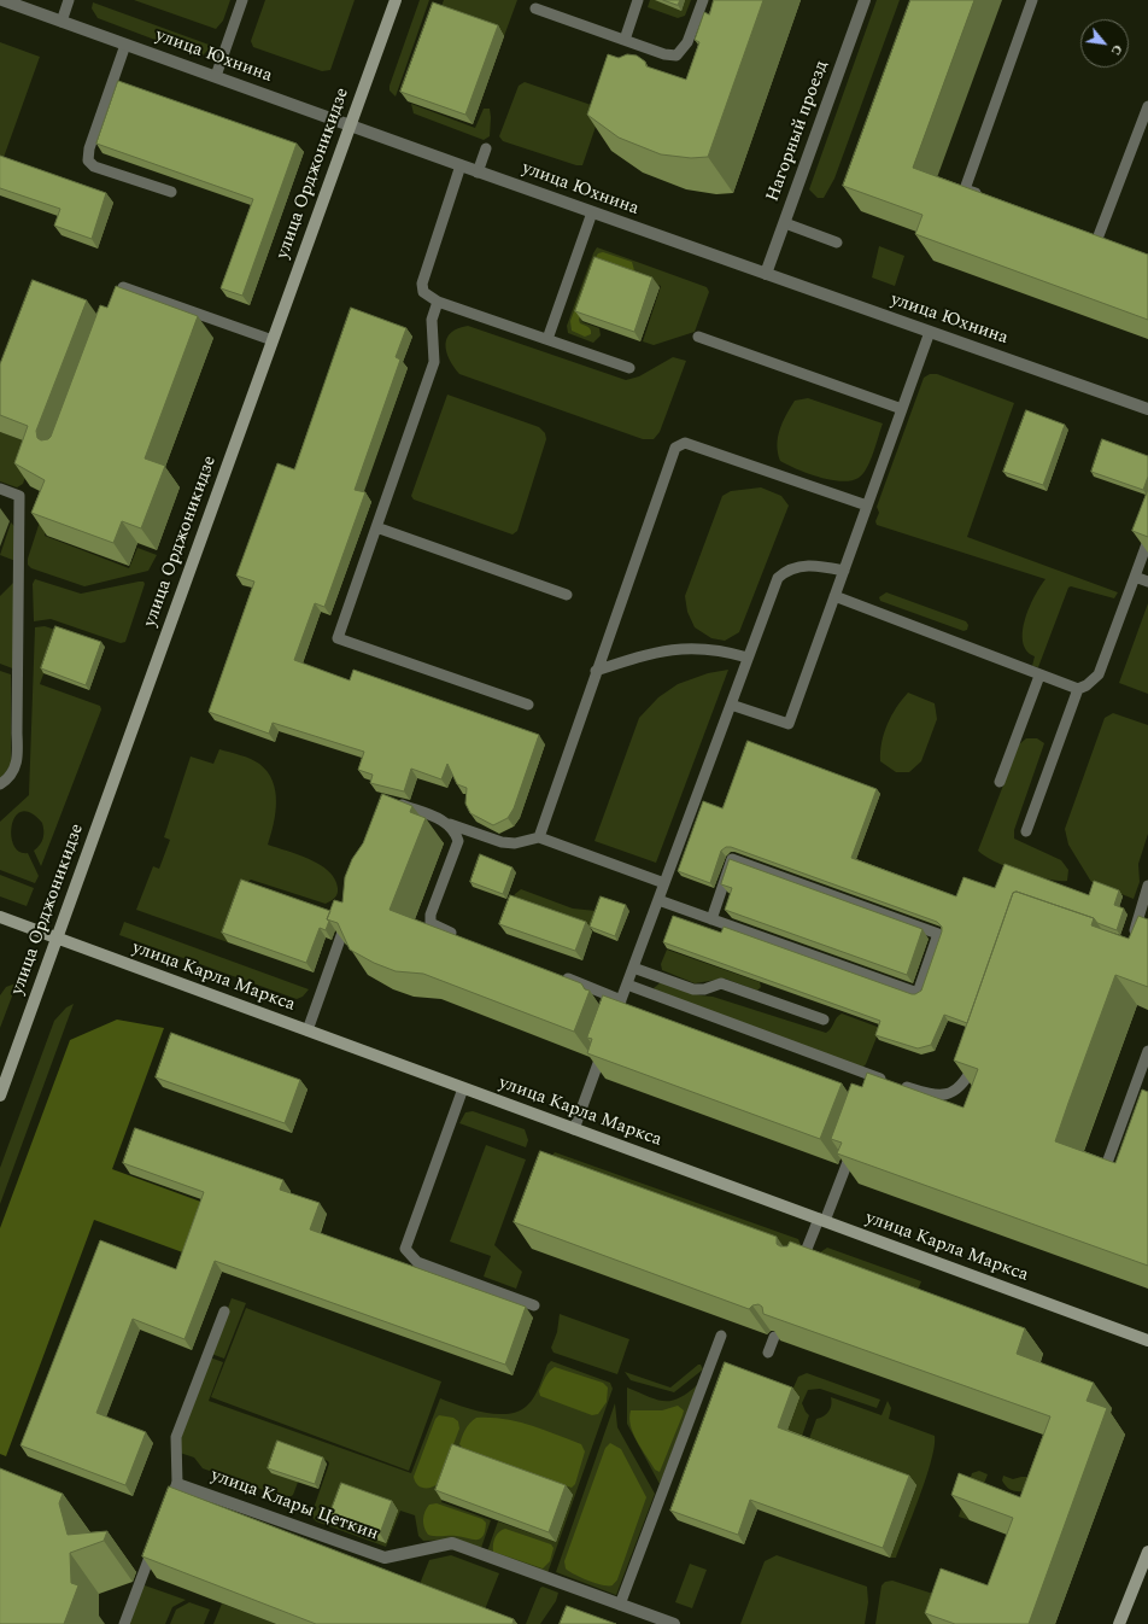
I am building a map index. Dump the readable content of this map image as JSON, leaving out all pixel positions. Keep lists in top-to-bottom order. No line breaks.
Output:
{"streets":{"street":["улица Юхнина","Нагорный проезд","улица Орджоникидзе","улица Карла Маркса","улица Клары Цеткин"]},"crossings":[["улица Юхнина","Нагорный проезд"],["улица Юхнина","улица Орджоникидзе"],["улица Орджоникидзе","улица Карла Маркса"]],"north":"bottom right"}
